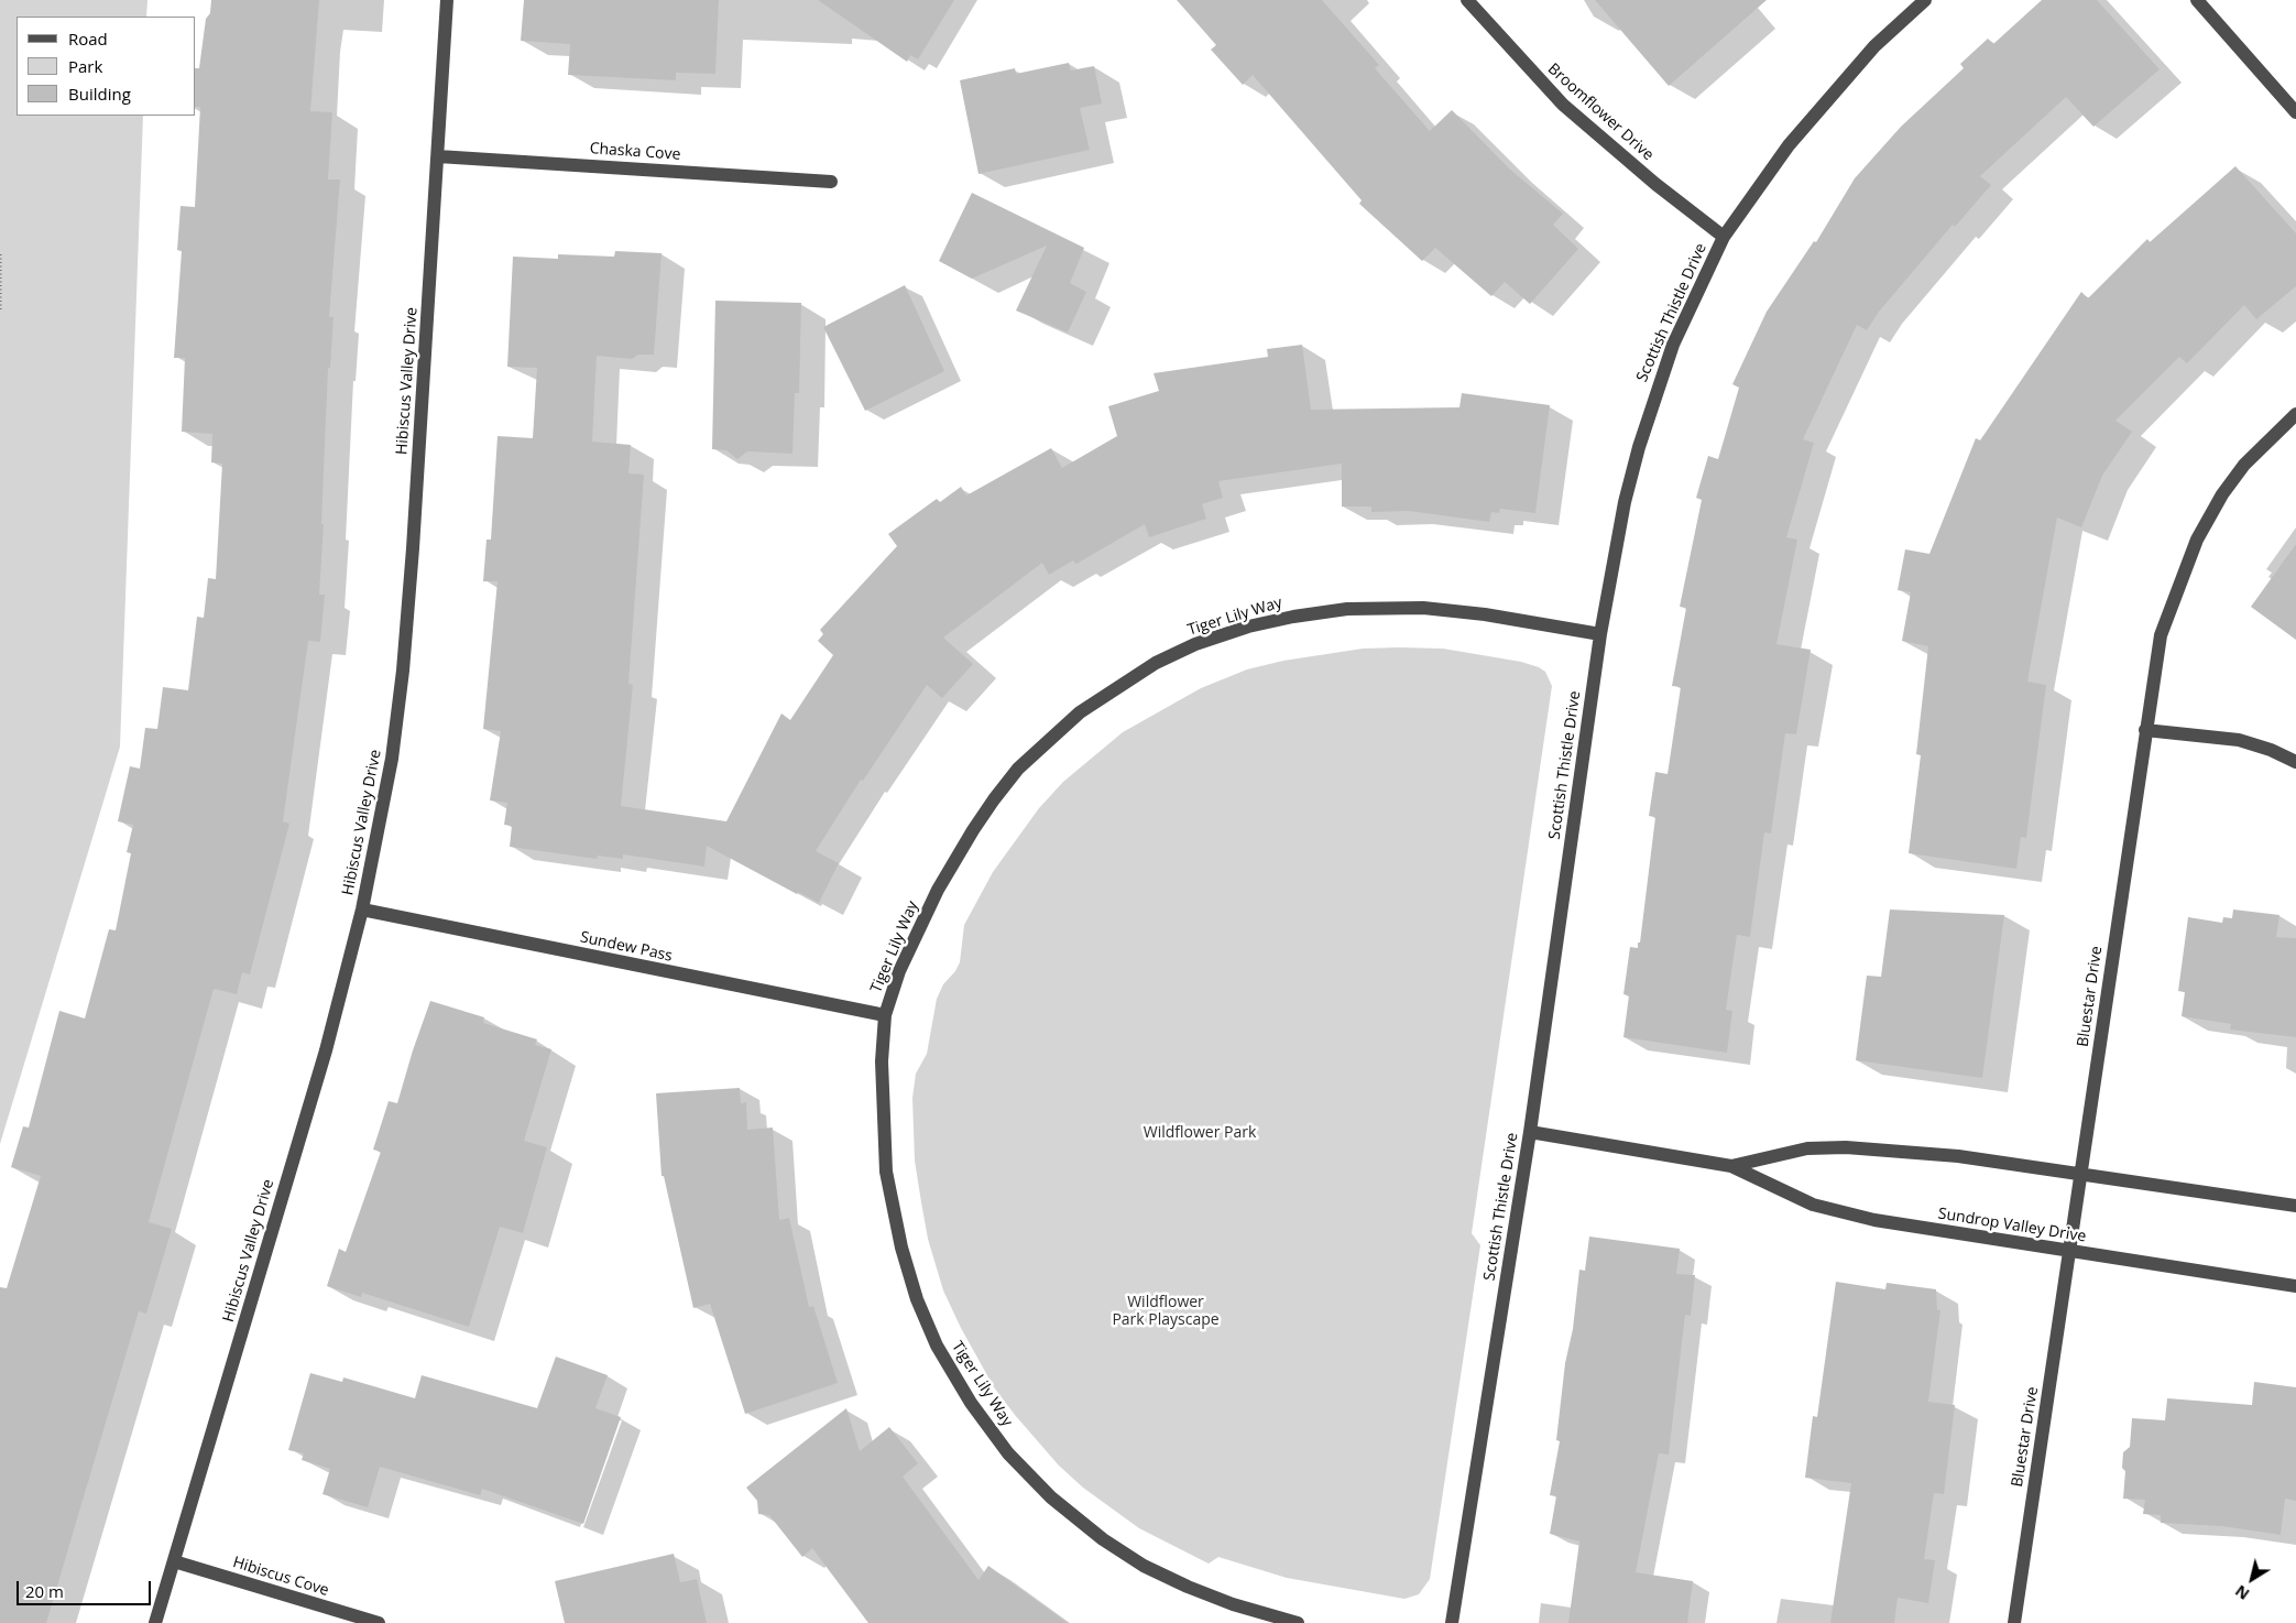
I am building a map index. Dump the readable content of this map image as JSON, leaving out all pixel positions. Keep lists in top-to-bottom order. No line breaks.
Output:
{"streets":{"street":["Broomflower Drive","Chaska Cove","Scottish Thistle Drive","Hibiscus Valley Drive","Tiger Lily Way","Sundew Pass","Bluestar Drive","Sundrop Valley Drive","Hibiscus Cove"]},"crossings":[["Broomflower Drive","Scottish Thistle Drive"],["Chaska Cove","Hibiscus Valley Drive"],["Scottish Thistle Drive","Tiger Lily Way"],["Scottish Thistle Drive","Sundrop Valley Drive"],["Hibiscus Valley Drive","Sundew Pass"],["Hibiscus Valley Drive","Hibiscus Cove"],["Tiger Lily Way","Sundew Pass"],["Bluestar Drive","Sundrop Valley Drive"]],"parks":["Wildflower Park","Wildflower Park Playscape"],"legend":["Road","Park","Building"],"scale_bar":"20 m","north":"bottom left"}
